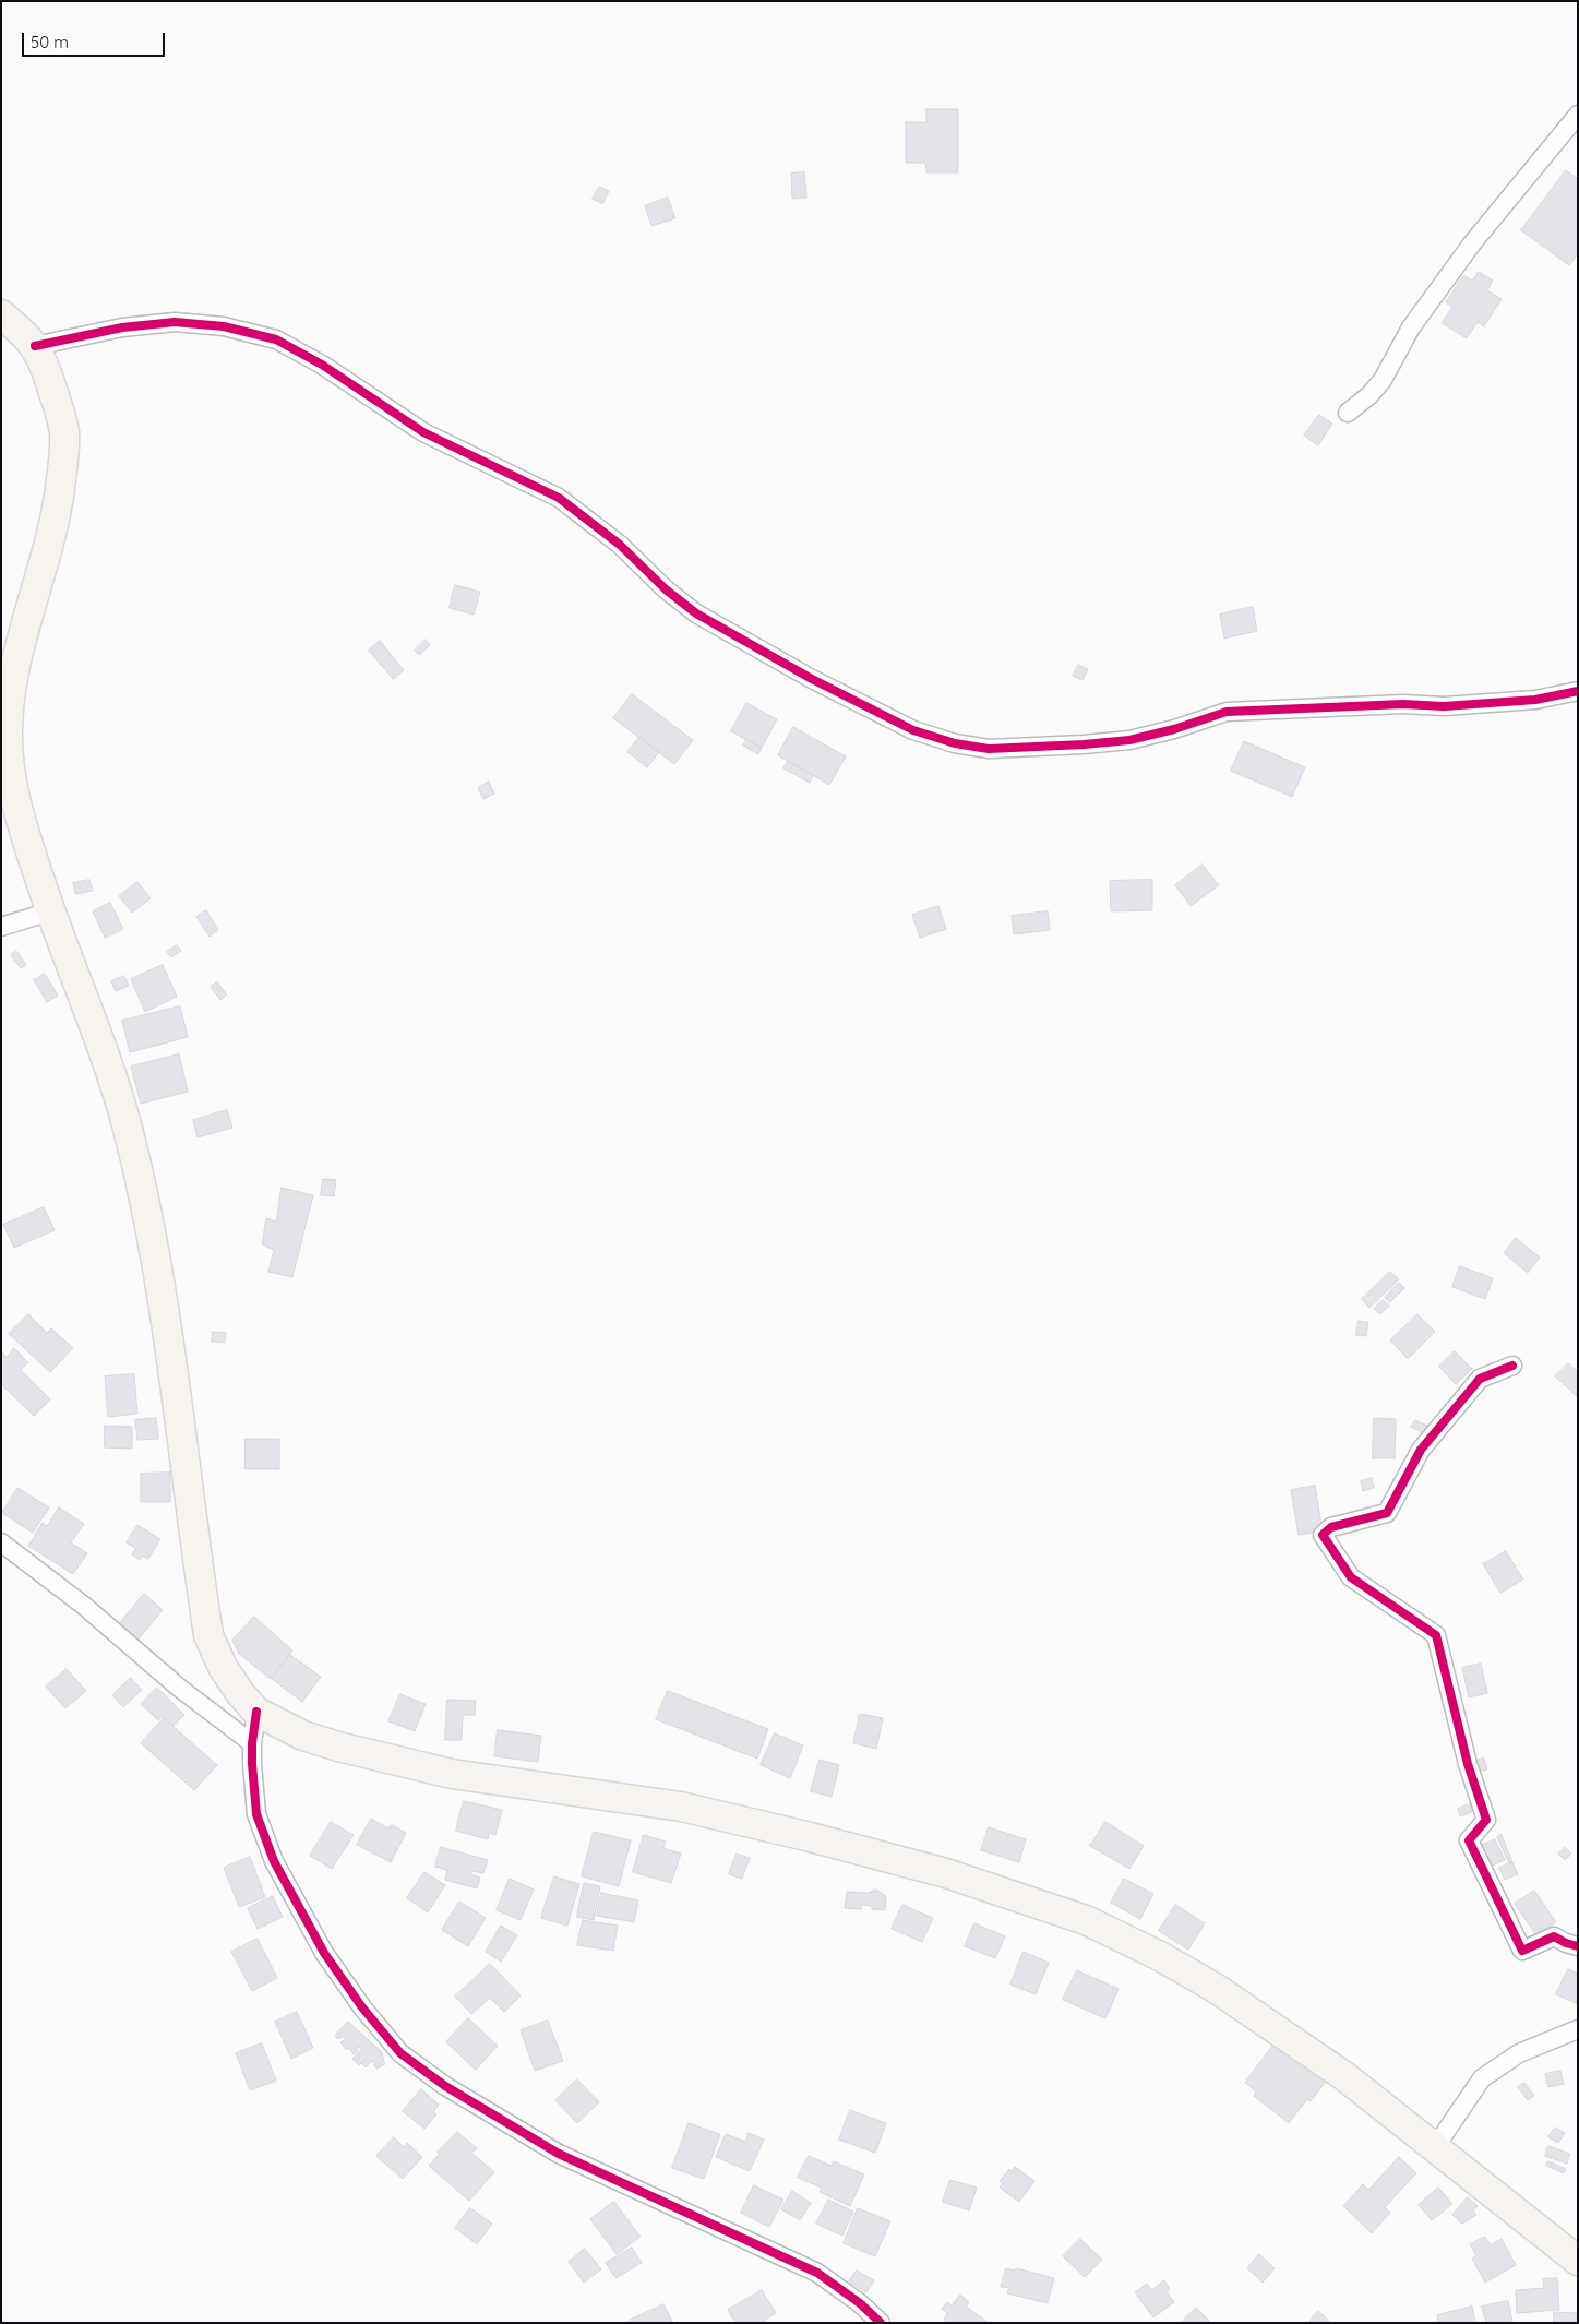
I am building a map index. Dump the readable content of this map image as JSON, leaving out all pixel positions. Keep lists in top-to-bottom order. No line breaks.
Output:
{"scale_bar":"50 m"}
